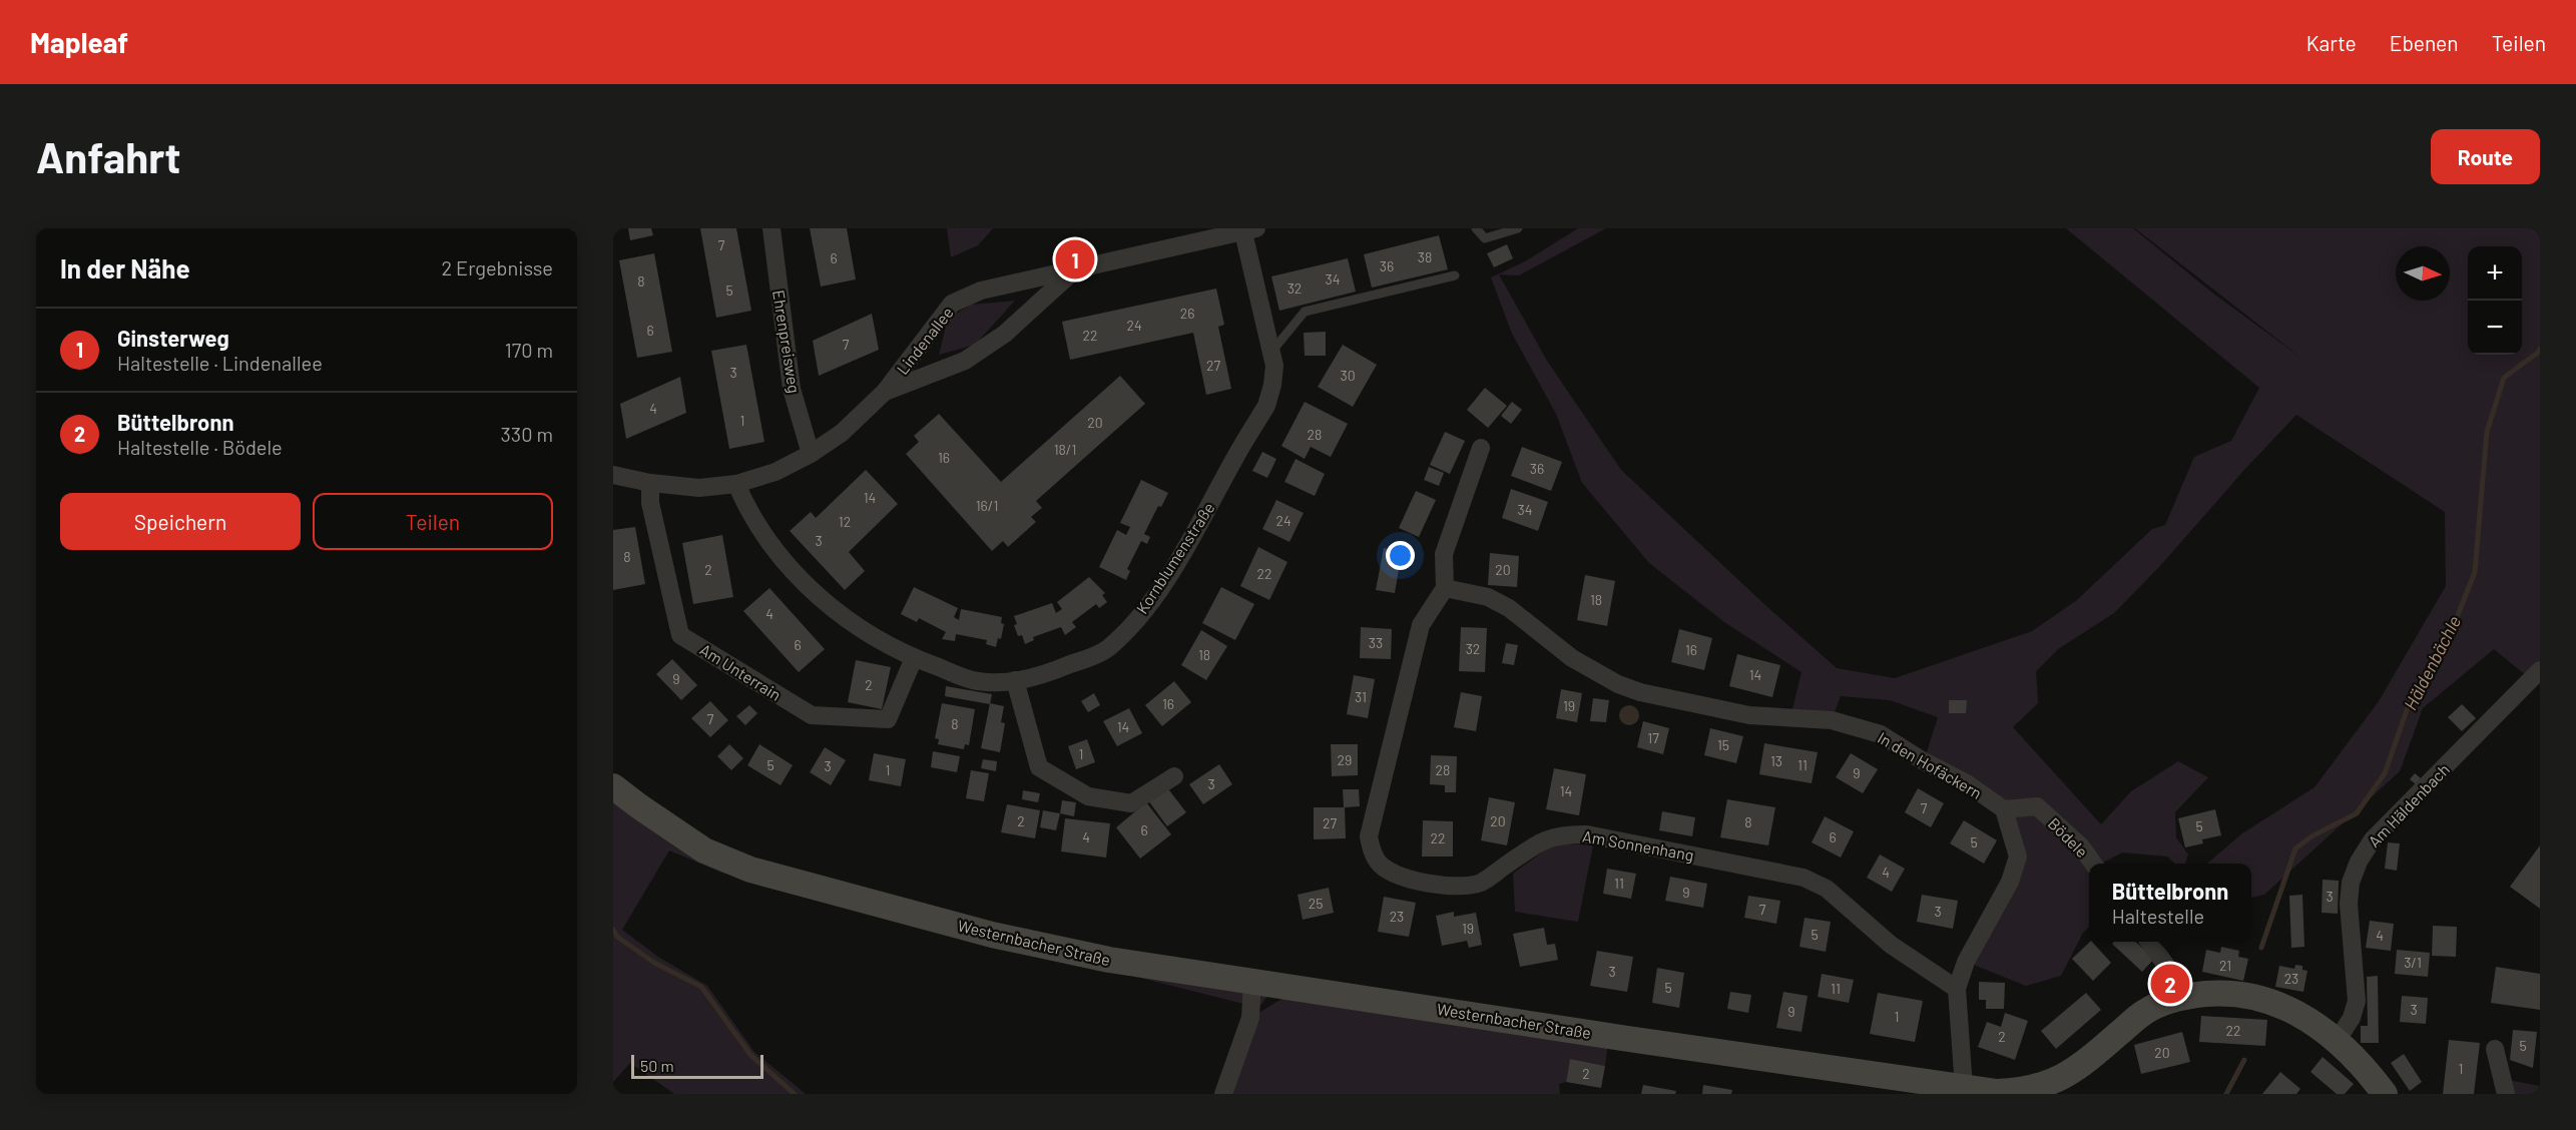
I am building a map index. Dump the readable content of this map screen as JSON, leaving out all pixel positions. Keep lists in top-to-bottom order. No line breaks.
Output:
{"streets":{"street":["Lindenallee","Ehrenpreisweg","Kornblumenstraße","Am Unterrain","In den Hofäckern","Am Häldenbach","Bödele","Am Sonnenhang","Westernbacher Straße"]},"crossings":[["Lindenallee","Ehrenpreisweg"],["Lindenallee","Kornblumenstraße"],["Lindenallee","Am Unterrain"],["Kornblumenstraße","Am Unterrain"],["In den Hofäckern","Bödele"],["In den Hofäckern","Am Sonnenhang"],["Am Häldenbach","Westernbacher Straße"]],"water":["Häldenbächle"],"house_numbers":["7","38","6","36","34","8","32","5","26","24","6","22","7","27","3","30","4","1","20","28","18/1","16","36","14","16/1","34","24","12","3","8","2","20","22","18","4","33","6","32","16","18","14","9","2","31","16","19","7","8","14","17","15","1","29","13","5","11","3","1","28","9","3","14","7","2","20","8","27","5","6","4","6","22","5","4","11","9","3","25","7","3","23","19","5","4","3/1","21","3","23","5","11","3","9","1","22","2","5","20","1","2"],"scale_bar":"50 m","north":"right","page":{"header":"Mapleaf","nav":["Karte","Ebenen","Teilen"],"buttons":["Route",["Speichern","Teilen"]],"title":"Anfahrt","heading":["In der Nähe","2 Ergebnisse"],"pins":["1","2"],"map_buttons":["+","−"],"list":[{"mark":"1","name":"Ginsterweg","note":"Haltestelle · Lindenallee","value":"170 m"},{"mark":"2","name":"Büttelbronn","note":"Haltestelle · Bödele","value":"330 m"}],"popup":["Büttelbronn","Haltestelle"],"scale":"50 m"}}
